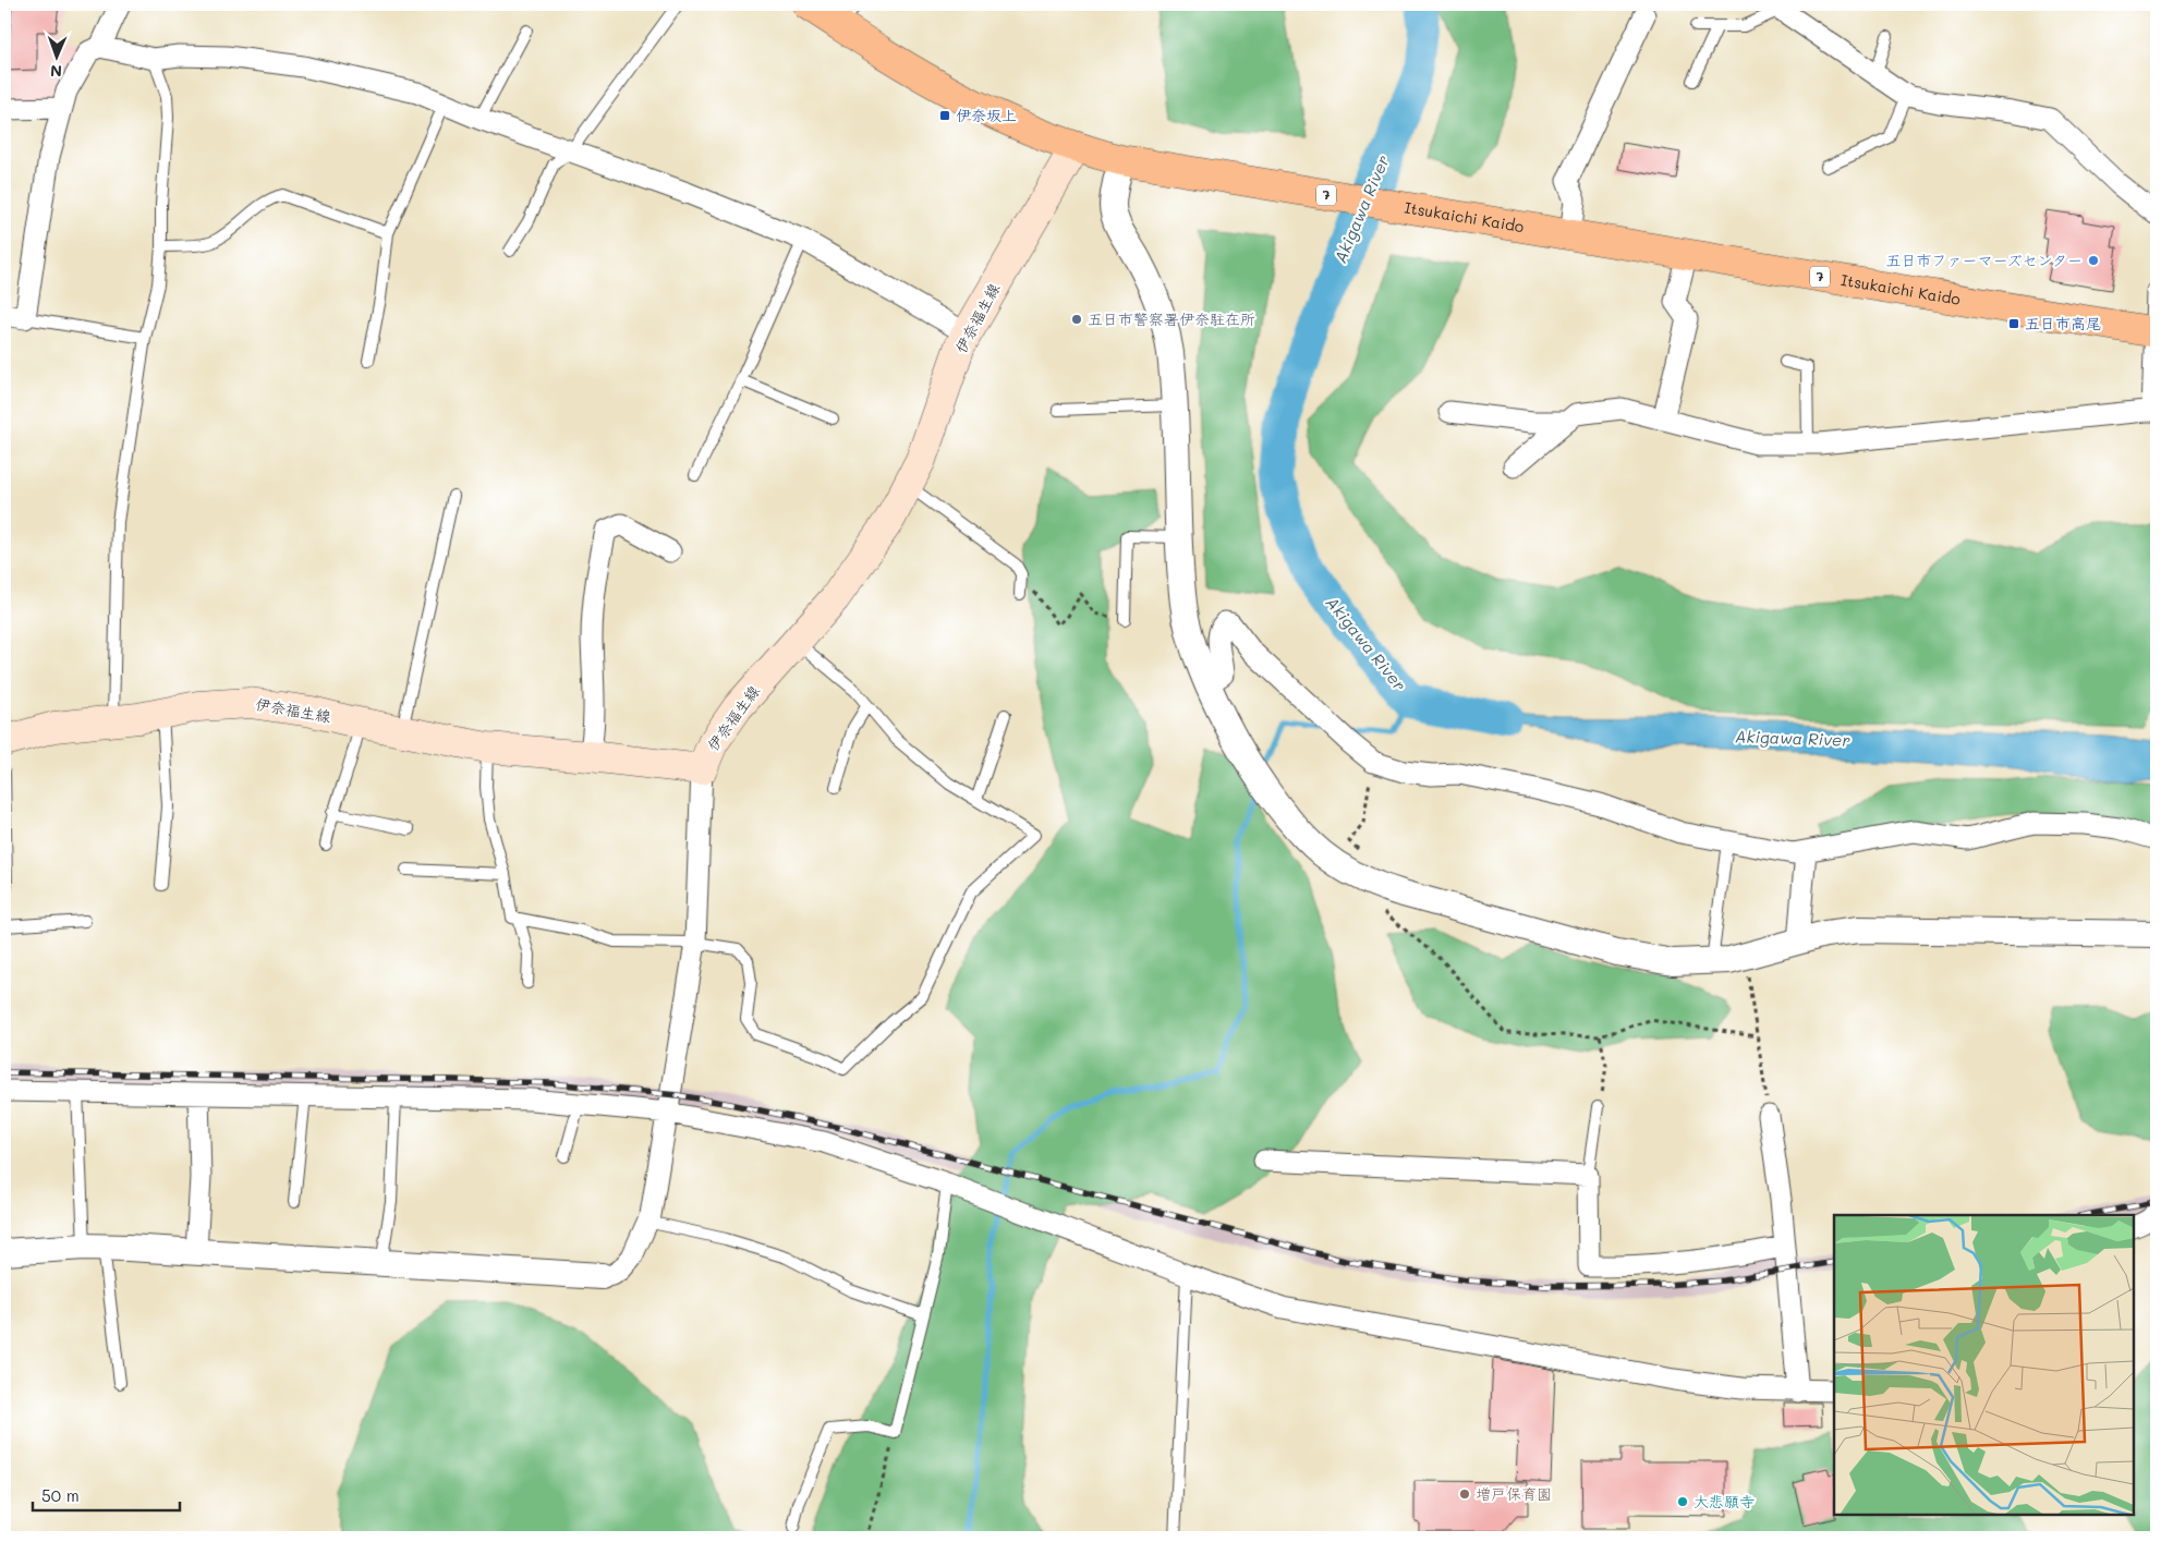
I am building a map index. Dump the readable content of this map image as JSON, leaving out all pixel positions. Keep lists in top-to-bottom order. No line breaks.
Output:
{"streets":{"main road":["7","Itsukaichi Kaido","伊奈福生線"]},"crossings":[["Itsukaichi Kaido","伊奈福生線"]],"water":["Akigawa River"],"places":{"transit":["伊奈坂上","五日市高尾"],"other":["五日市ファーマーズセンター","五日市警察署伊奈駐在所","増戸保育園","大悲願寺"]},"scale_bar":"50 m","north":"bottom"}
